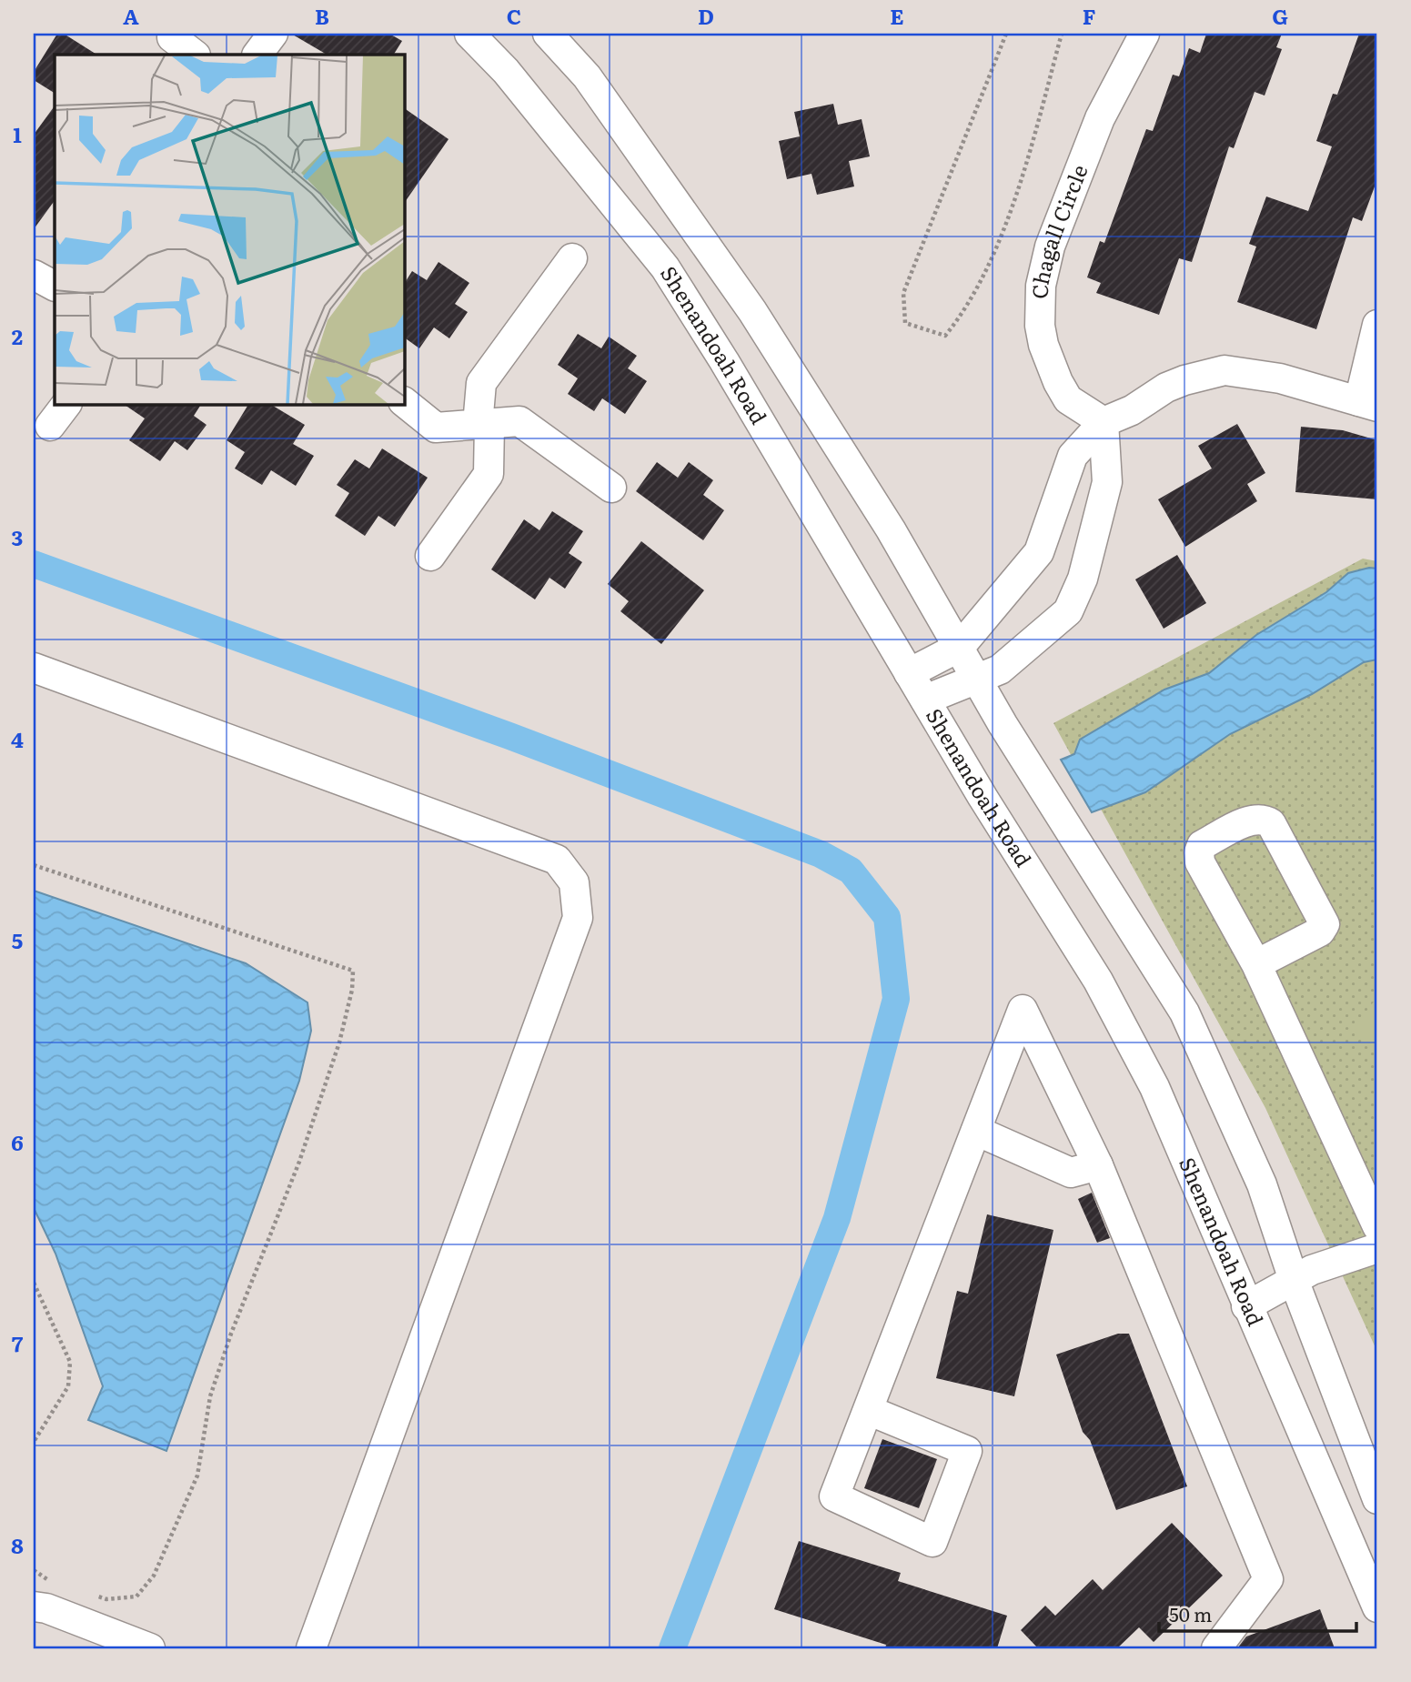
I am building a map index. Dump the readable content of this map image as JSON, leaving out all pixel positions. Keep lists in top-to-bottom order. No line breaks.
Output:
{"streets":{"street":["Chagall Circle","Shenandoah Road"]},"scale_bar":"50 m","grid":{"columns":["A","B","C","D","E","F","G"],"rows":["1","2","3","4","5","6","7","8"]}}
